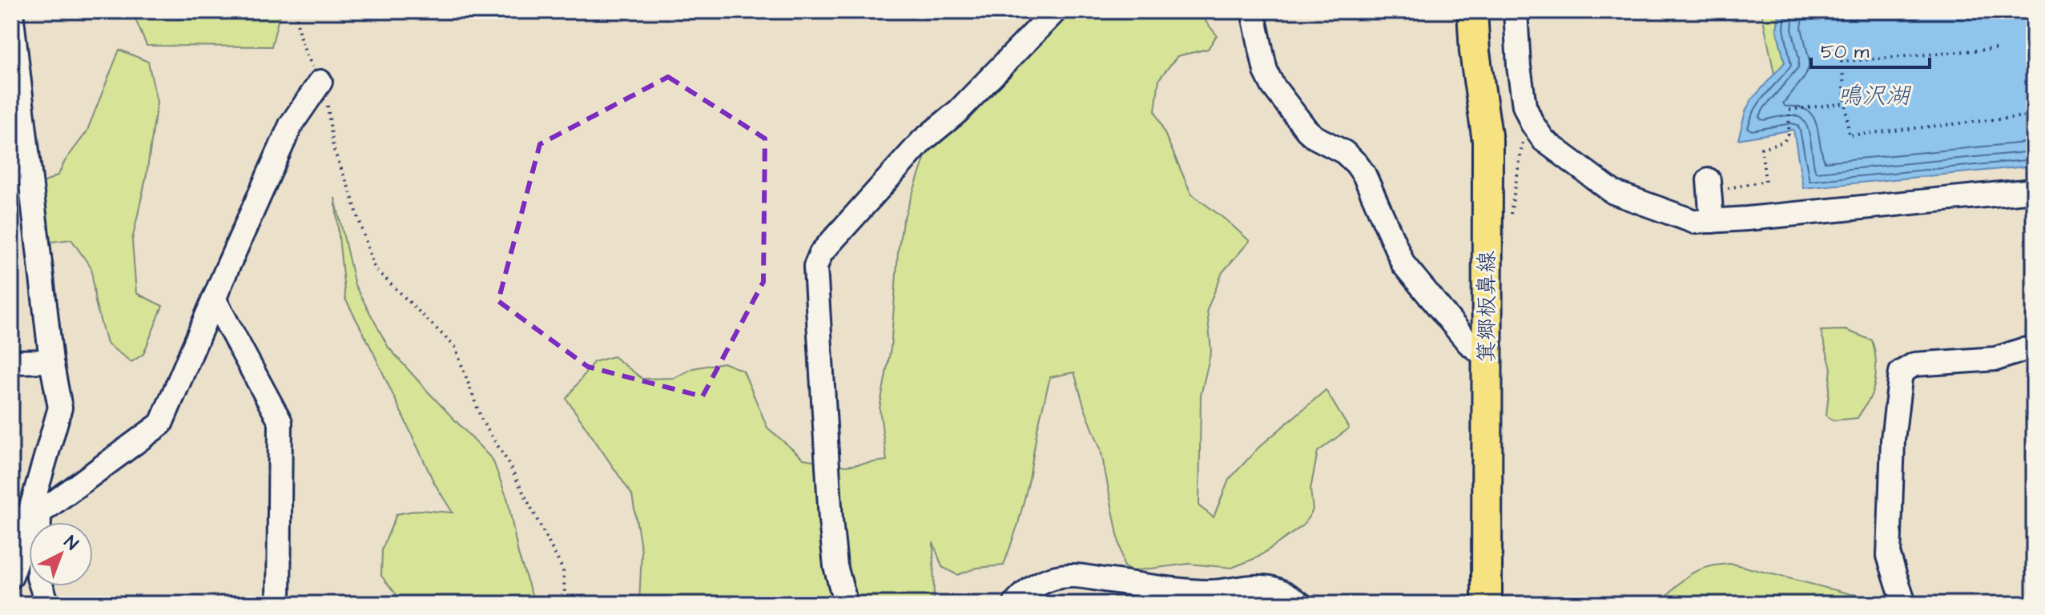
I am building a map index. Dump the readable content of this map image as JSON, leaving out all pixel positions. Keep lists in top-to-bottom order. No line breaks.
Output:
{"streets":{"main road":["箕郷板鼻線"]},"water":["鳴沢湖"],"scale_bar":"50 m","north":"top right"}
